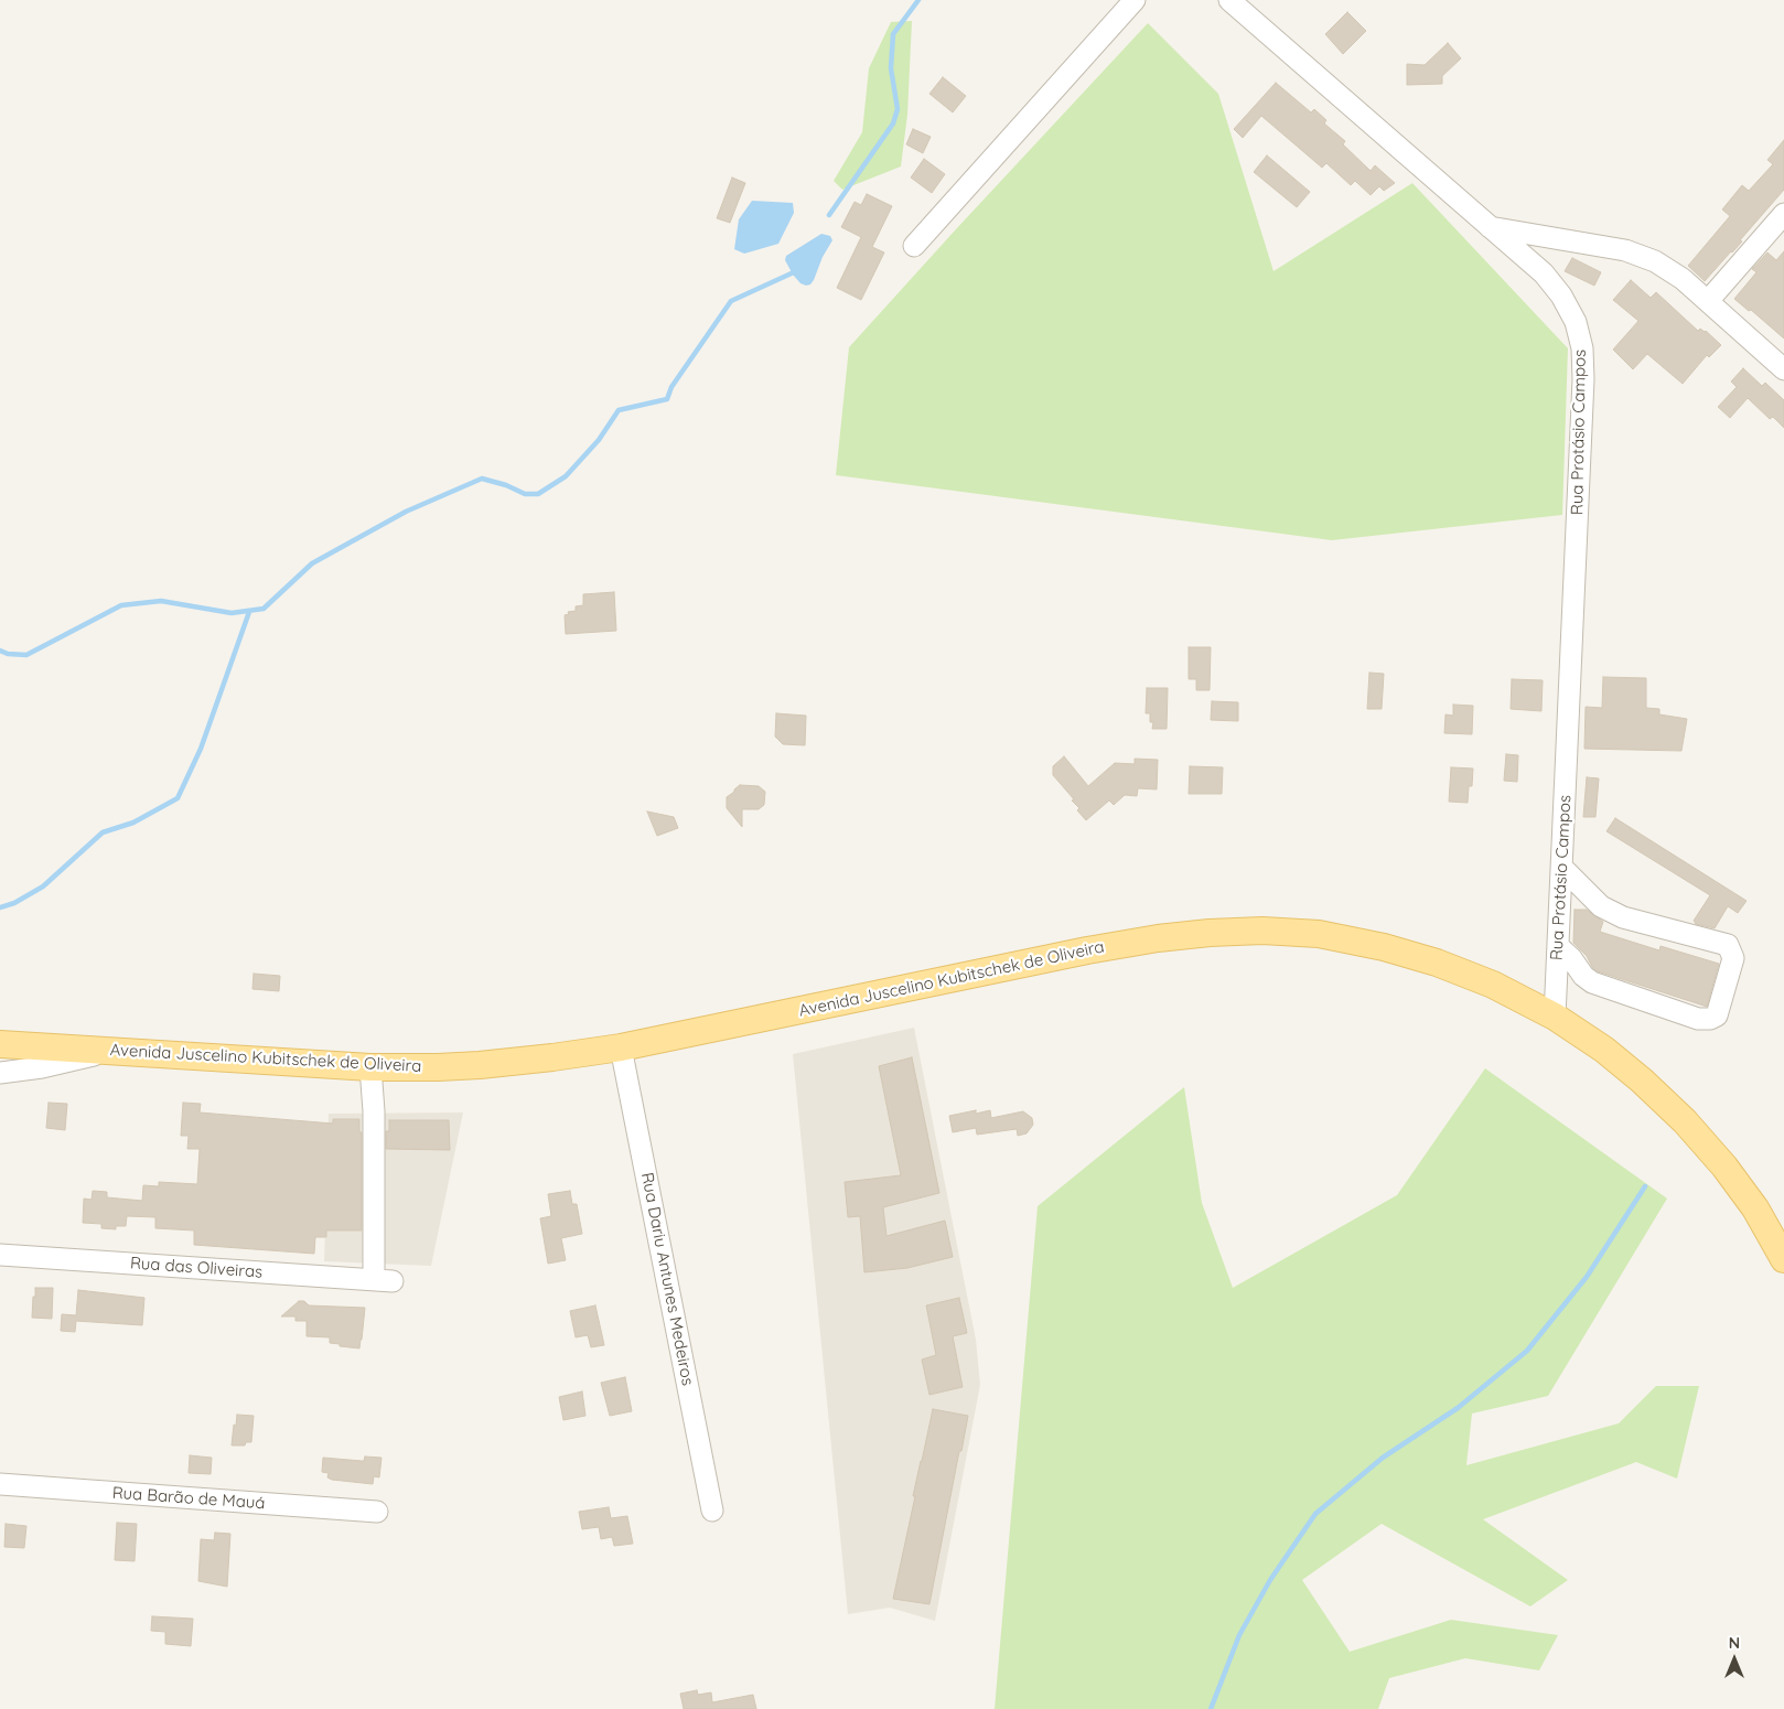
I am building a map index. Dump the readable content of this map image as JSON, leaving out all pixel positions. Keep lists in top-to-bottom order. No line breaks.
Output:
{"streets":{"main road":["Avenida Juscelino Kubitschek de Oliveira"],"street":["Rua Protásio Campos","Rua das Oliveiras","Rua Dariu Antunes Medeiros","Rua Barão de Mauá"]},"crossings":[["Rua Protásio Campos","Avenida Juscelino Kubitschek de Oliveira"],["Avenida Juscelino Kubitschek de Oliveira","Rua das Oliveiras"],["Avenida Juscelino Kubitschek de Oliveira","Rua Dariu Antunes Medeiros"]],"north":"top"}
